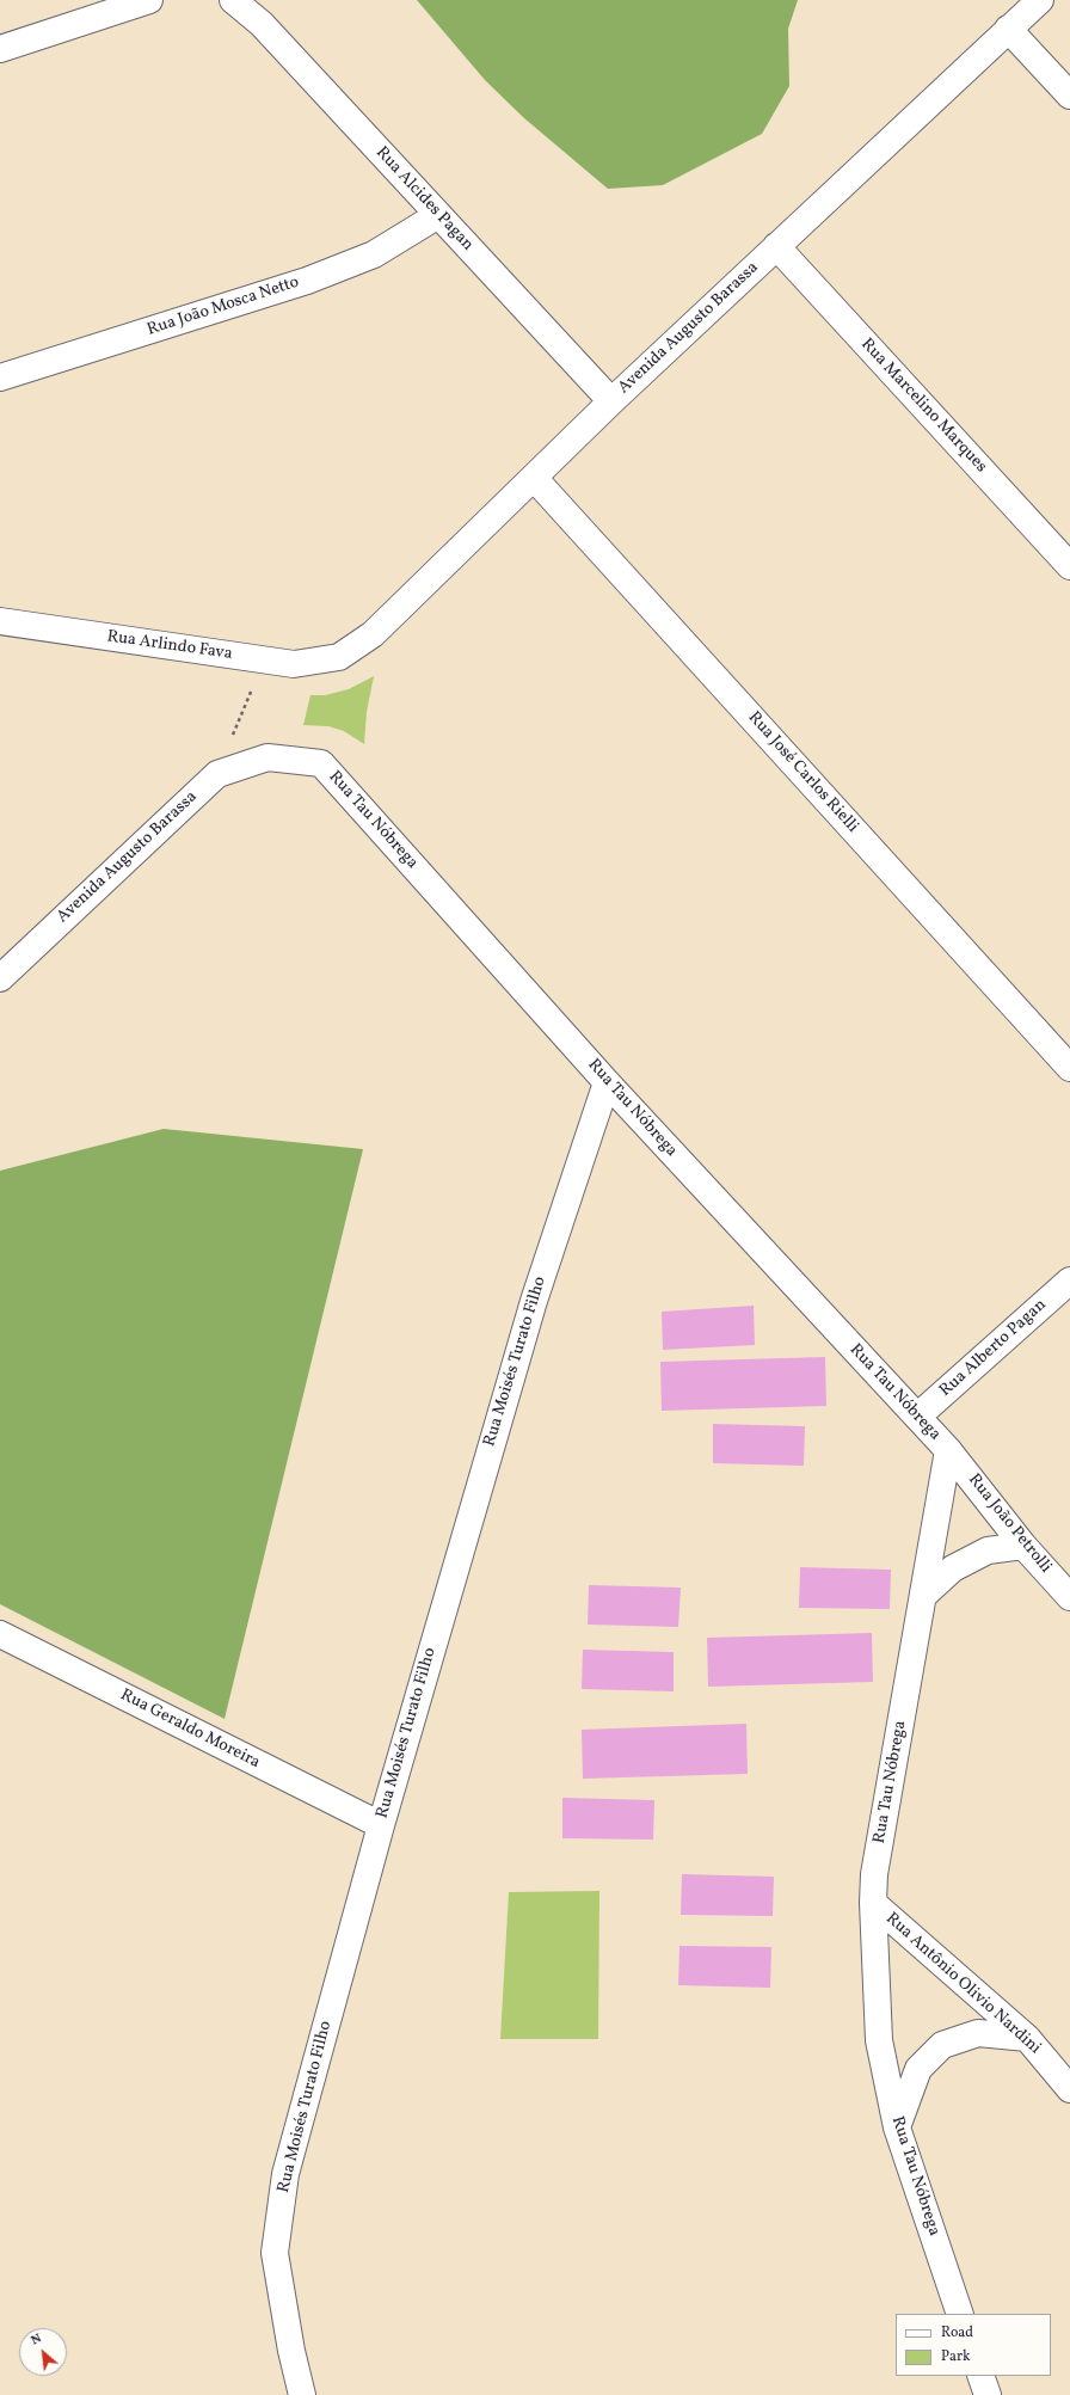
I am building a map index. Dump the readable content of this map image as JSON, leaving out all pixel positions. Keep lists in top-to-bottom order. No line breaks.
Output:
{"streets":{"street":["Rua Alcides Pagan","Rua João Mosca Netto","Avenida Augusto Barassa","Rua Marcelino Marques","Rua Arlindo Fava","Rua José Carlos Rielli","Rua Tau Nóbrega","Rua Alberto Pagan","Rua Moisés Turato Filho","Rua João Petrolli","Rua Geraldo Moreira","Rua Antônio Olivio Nardini"]},"crossings":[["Rua Alcides Pagan","Rua João Mosca Netto"],["Rua Alcides Pagan","Avenida Augusto Barassa"],["Avenida Augusto Barassa","Rua Marcelino Marques"],["Avenida Augusto Barassa","Rua Arlindo Fava"],["Avenida Augusto Barassa","Rua José Carlos Rielli"],["Avenida Augusto Barassa","Rua Tau Nóbrega"],["Rua Tau Nóbrega","Rua Alberto Pagan"],["Rua Tau Nóbrega","Rua Moisés Turato Filho"],["Rua Tau Nóbrega","Rua João Petrolli"],["Rua Tau Nóbrega","Rua Antônio Olivio Nardini"],["Rua Moisés Turato Filho","Rua Geraldo Moreira"]],"legend":["Road","Park"],"north":"top left"}
